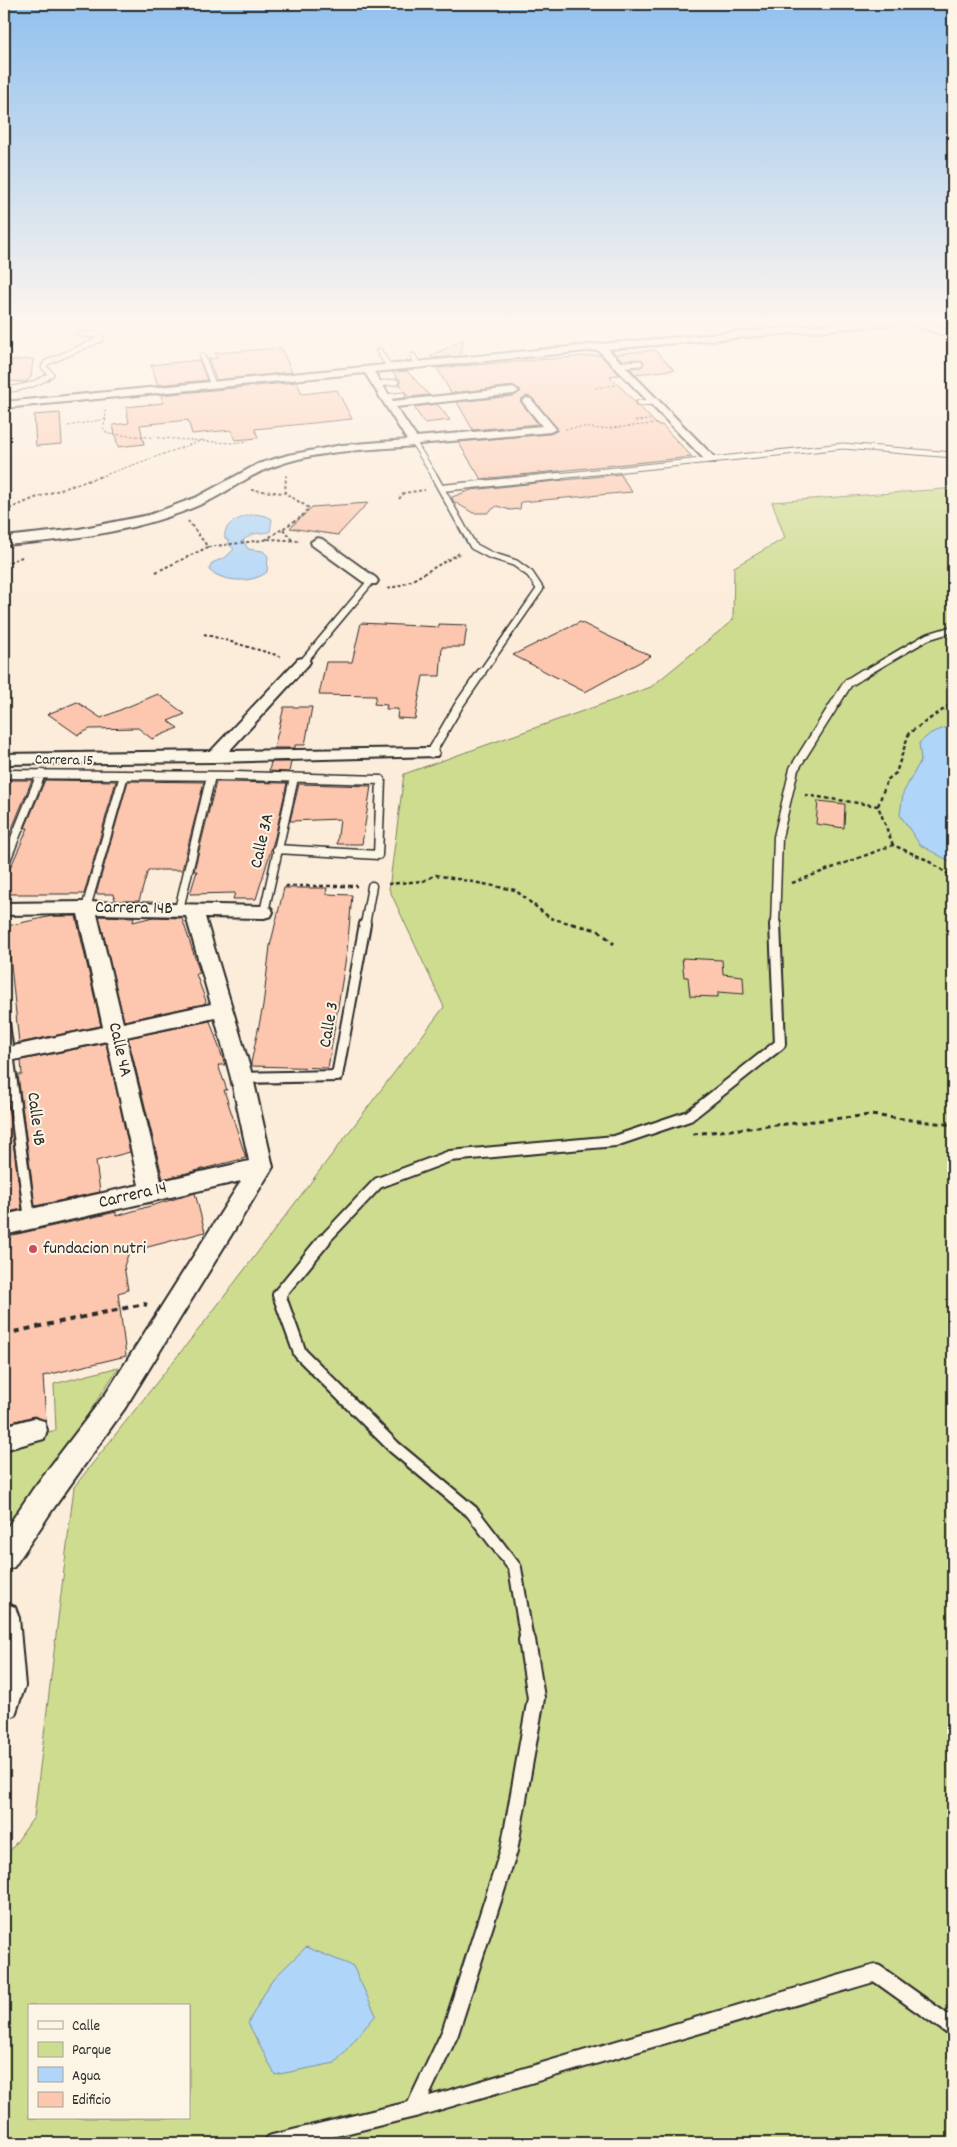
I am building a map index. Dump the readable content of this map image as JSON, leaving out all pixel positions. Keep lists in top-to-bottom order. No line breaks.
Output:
{"streets":{"street":["Carrera 14B","Calle 4A","Carrera 14"],"lane":["Carrera 15","Calle 3A","Calle 3","Calle 4B"]},"crossings":[["Carrera 15","Calle 3A"],["Calle 3A","Carrera 14B"],["Carrera 14B","Calle 4A"],["Calle 4A","Carrera 14"],["Calle 4B","Carrera 14"]],"places":["fundacion nutri"],"legend":["Calle","Parque","Agua","Edificio"]}
